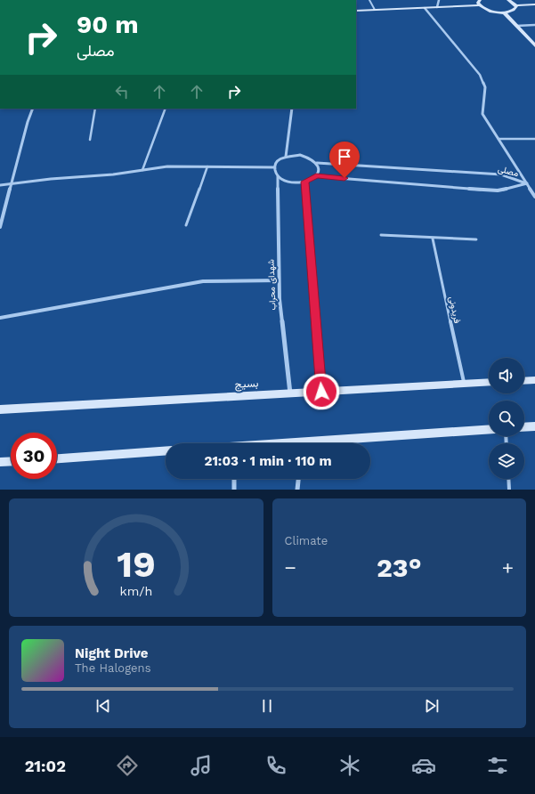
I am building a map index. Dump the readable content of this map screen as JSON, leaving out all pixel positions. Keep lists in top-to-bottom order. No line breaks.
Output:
{"streets":{"main road":["بسیج"],"street":["مصلی","شهدای محراب"],"lane":["فریدونی"]},"crossings":[["مصلی","شهدای محراب"],["شهدای محراب","بسیج"],["فریدونی","بسیج"]],"page":{"turn":["90 m","مصلی"],"limit":"30","trip":"21:03 · 1 min · 110 m","tile":"Climate","heat":["−","23°","+"],"song":["Night Drive","The Halogens"],"tabs":"21:02","gauge":["19","km/h"]}}
